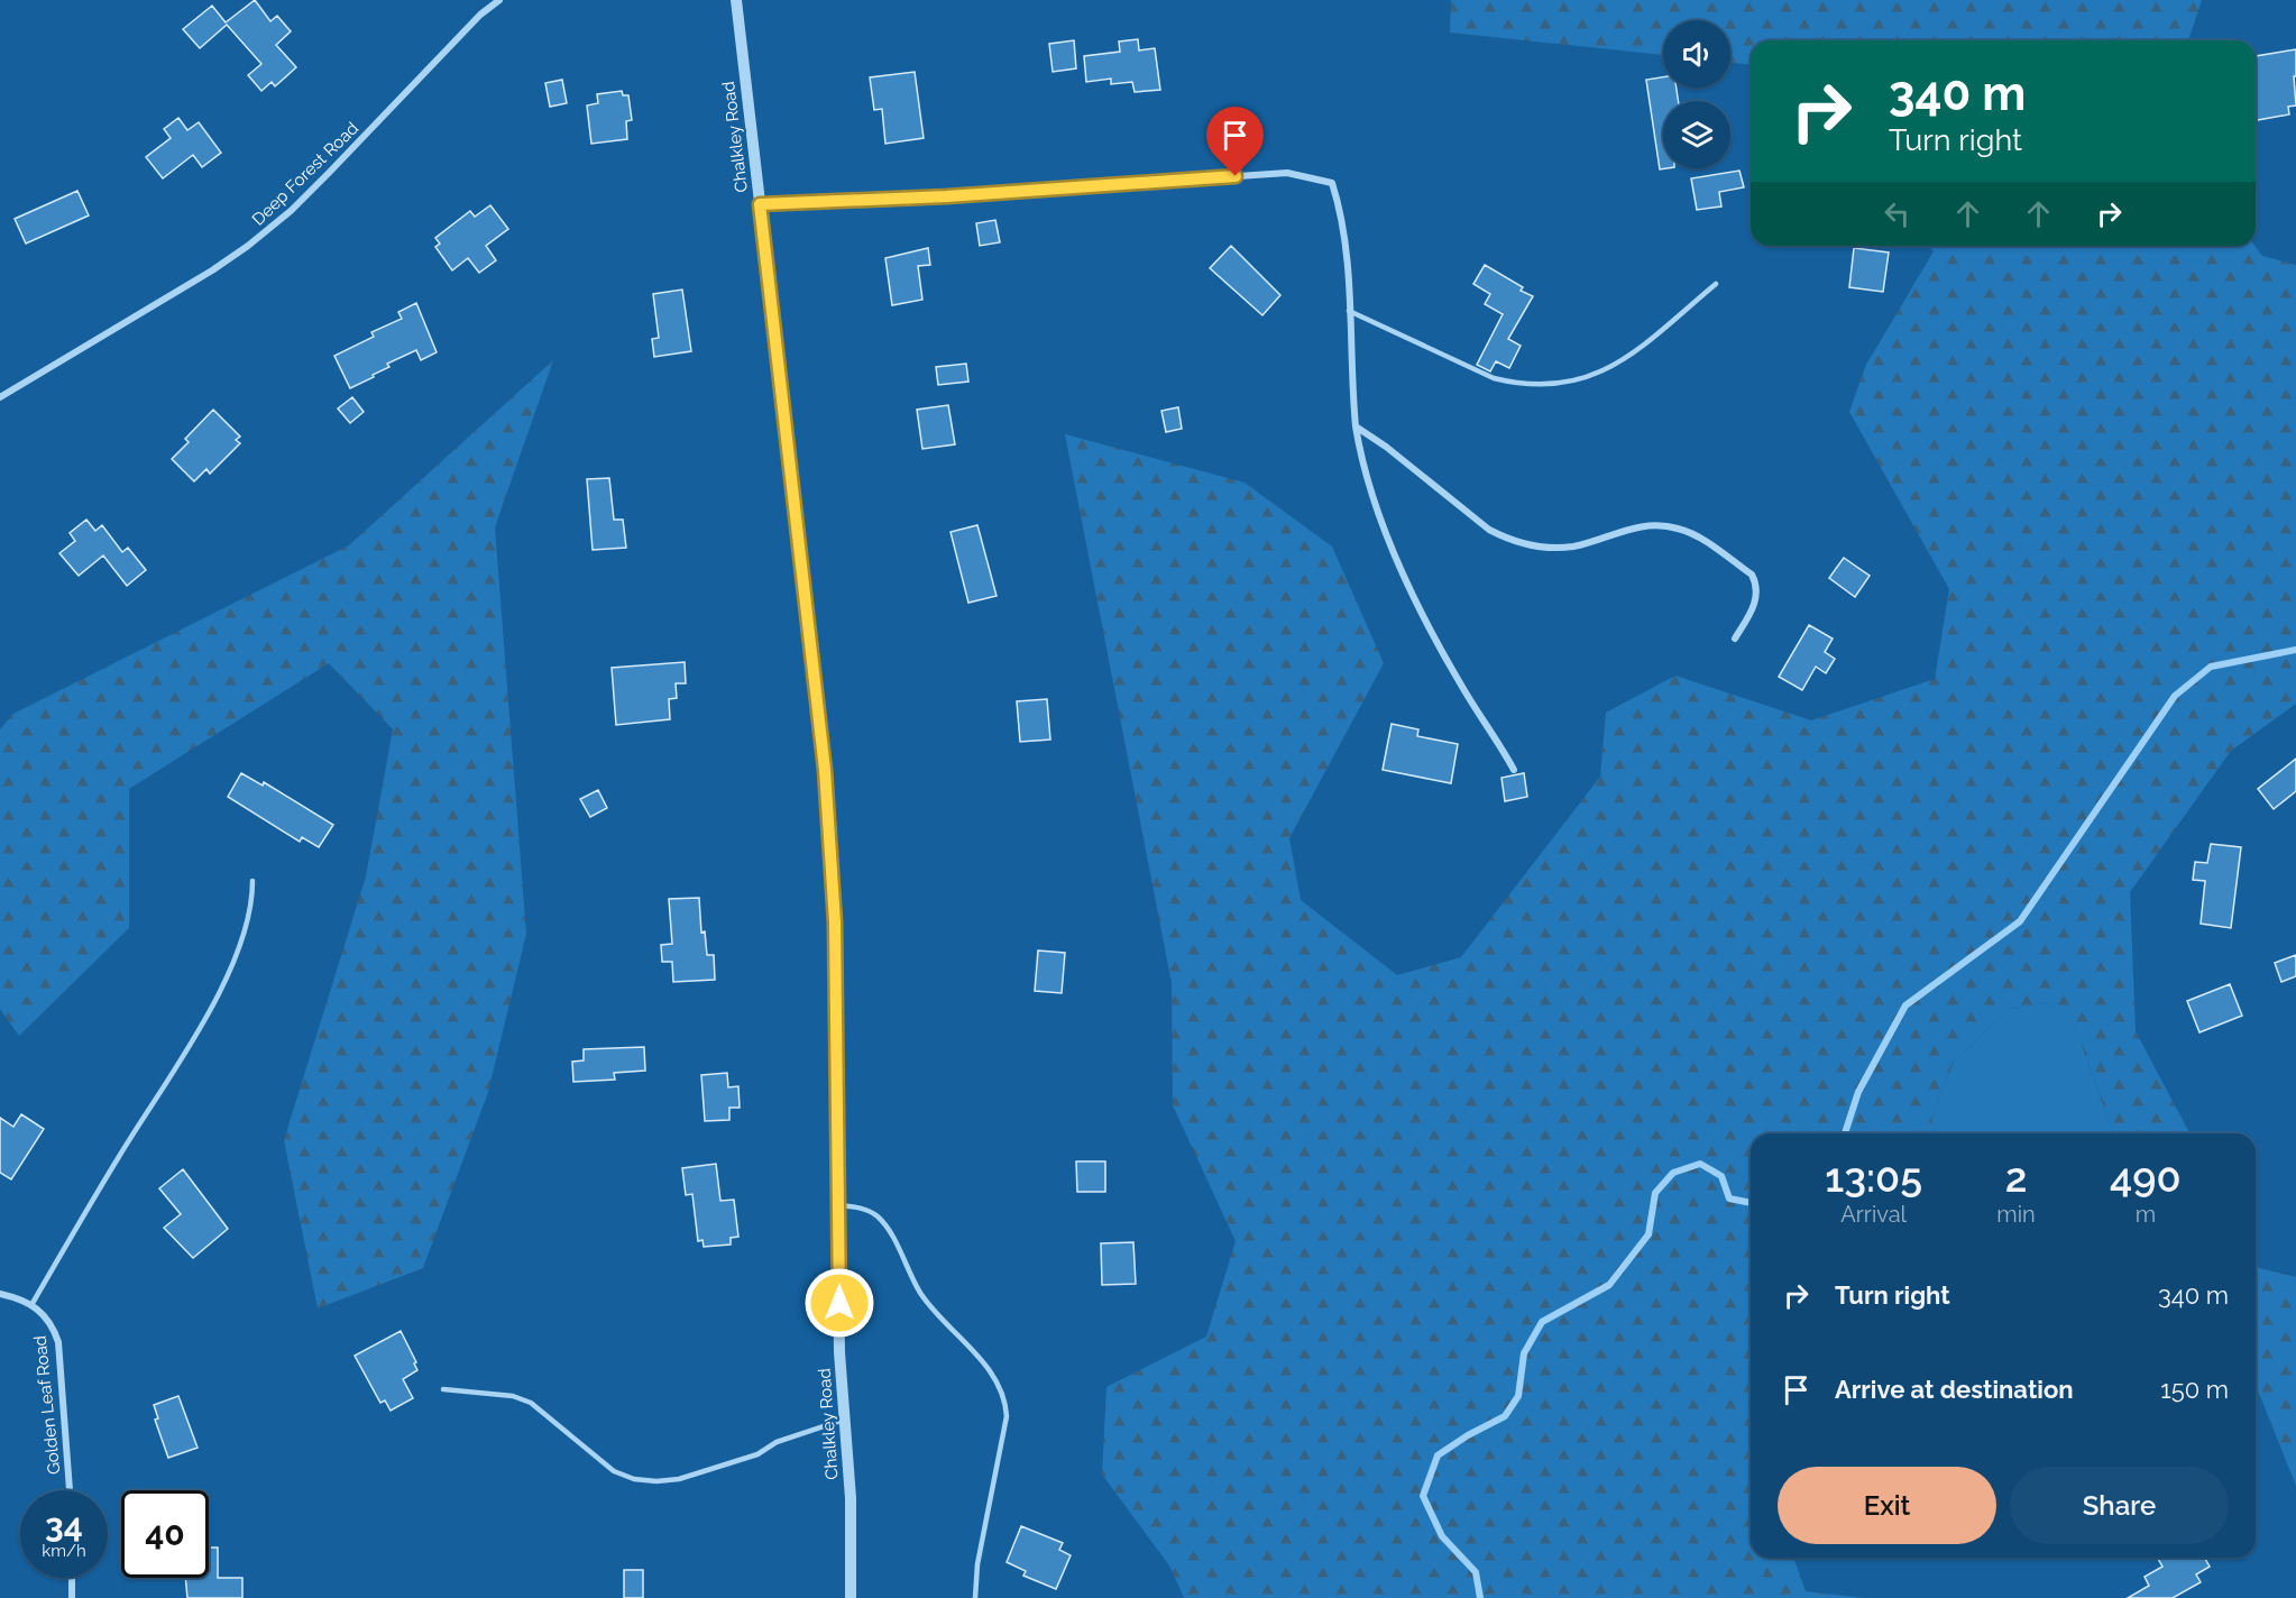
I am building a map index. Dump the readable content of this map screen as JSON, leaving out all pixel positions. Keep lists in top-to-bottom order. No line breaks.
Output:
{"streets":{"street":["Chalkley Road","Deep Forest Road","Golden Leaf Road"]},"page":{"turn":["340 m","Turn right"],"eta":["13:05","Arrival","2","min","490","m"],"list":[{"name":"Turn right","value":"340 m"},{"name":"Arrive at destination","value":"150 m"}],"buttons":["Exit","Share"],"speed":"34 km/h","limit":"40"}}
